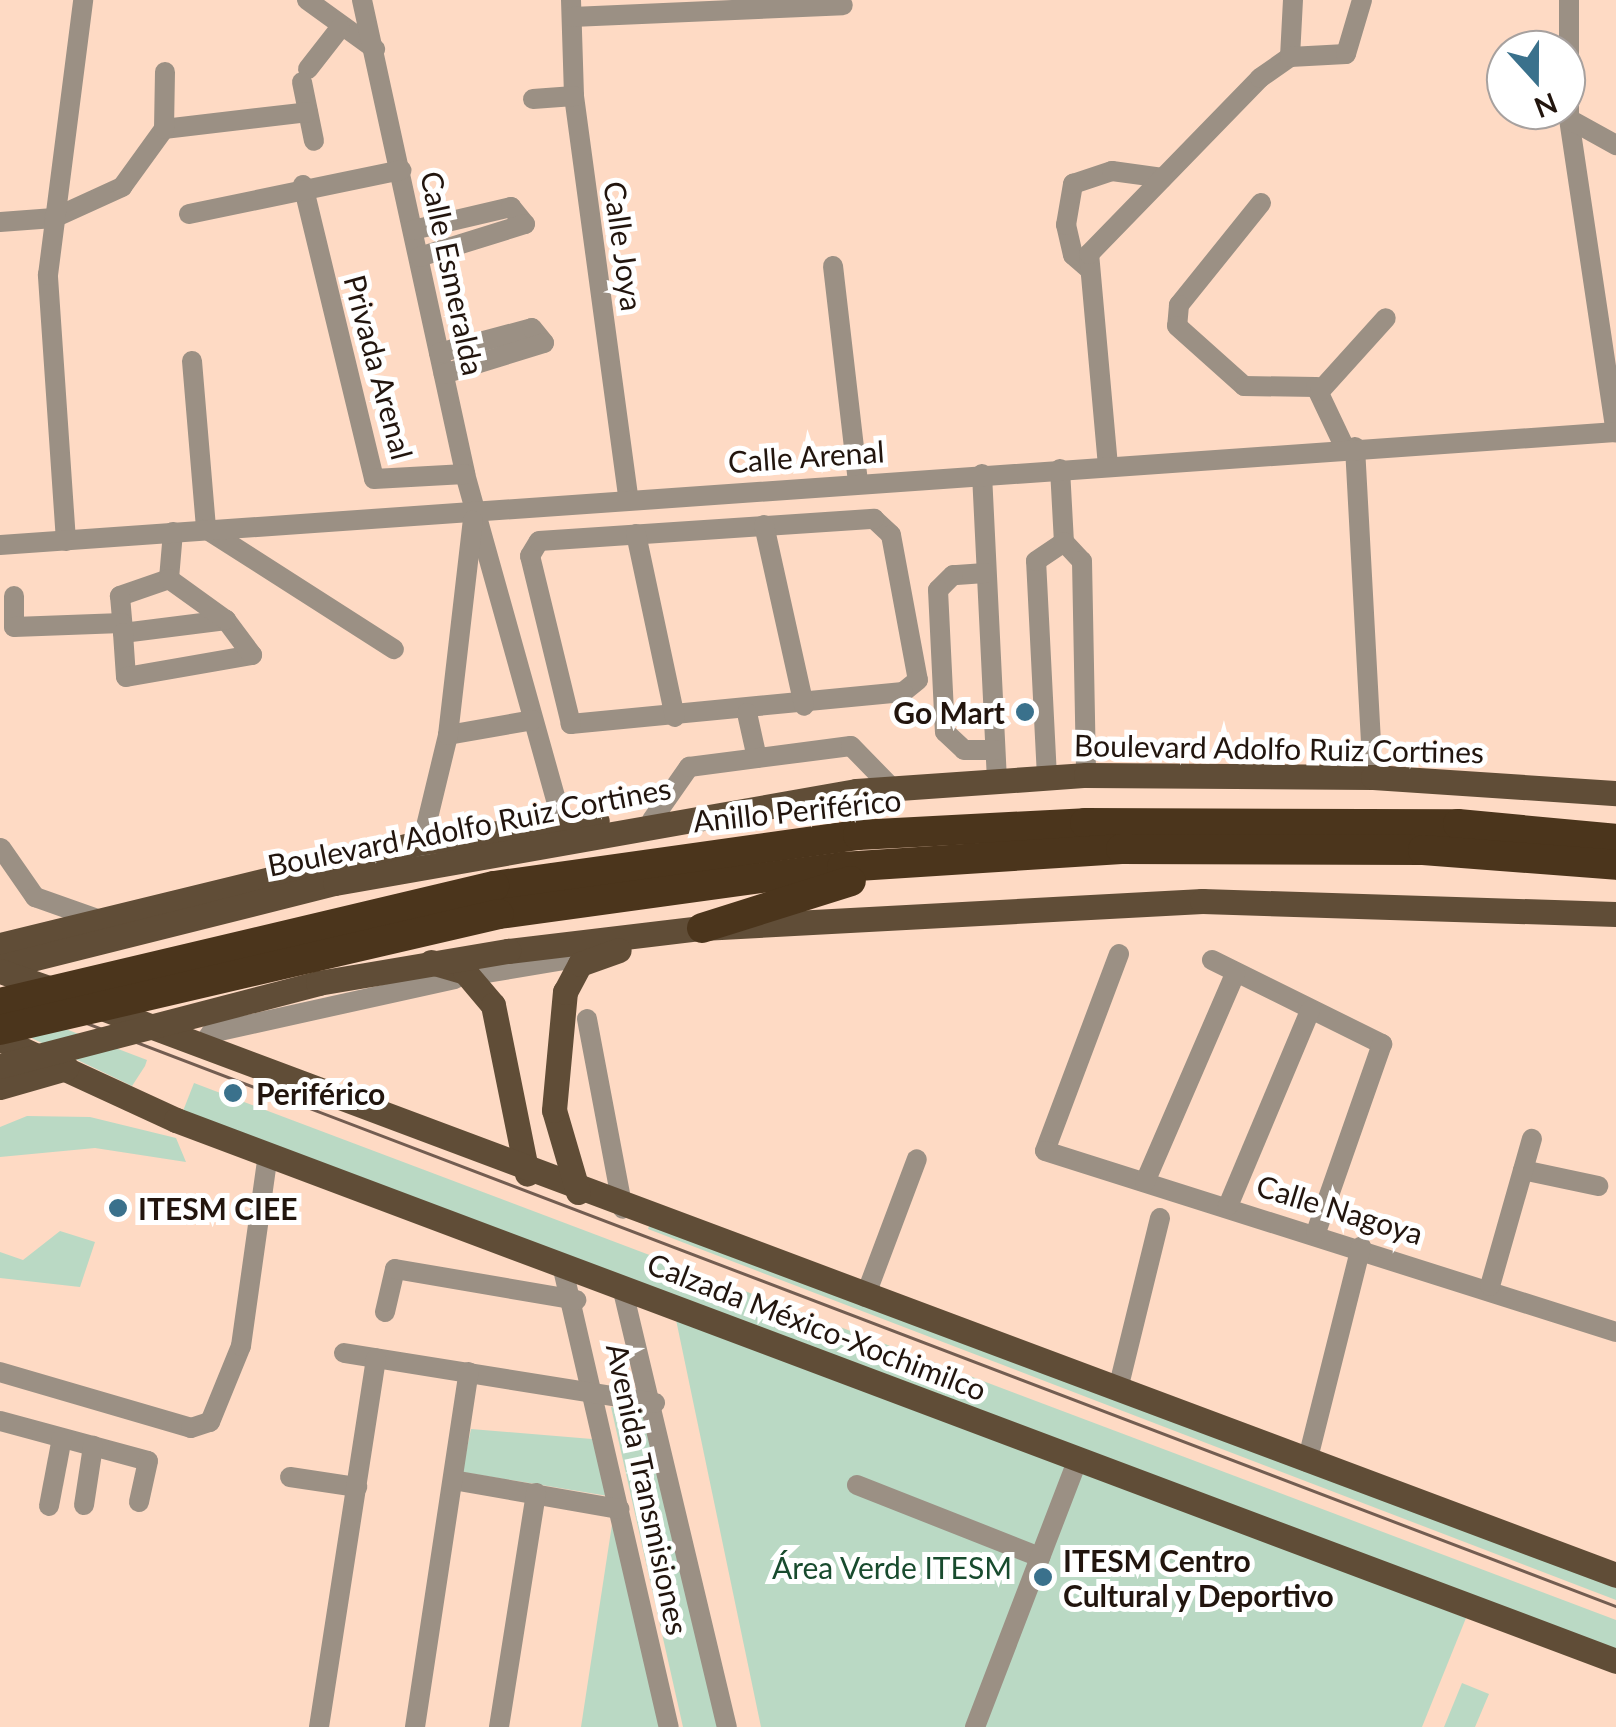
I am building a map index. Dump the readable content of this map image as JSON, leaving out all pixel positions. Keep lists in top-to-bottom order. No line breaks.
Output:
{"streets":{"highway":["Anillo Periférico"],"main road":["Boulevard Adolfo Ruiz Cortines","Calzada México-Xochimilco"],"street":["Calle Joya","Calle Esmeralda","Privada Arenal","Calle Arenal","Calle Nagoya","Avenida Transmisiones"]},"crossings":[["Calle Joya","Calle Arenal"],["Calle Esmeralda","Privada Arenal"],["Calle Esmeralda","Calle Arenal"],["Calle Esmeralda","Boulevard Adolfo Ruiz Cortines"],["Boulevard Adolfo Ruiz Cortines","Calzada México-Xochimilco"],["Calzada México-Xochimilco","Avenida Transmisiones"]],"parks":["Área Verde ITESM"],"places":["Go Mart","Periférico","ITESM CIEE","ITESM Centro Cultural y Deportivo"],"north":"bottom"}
